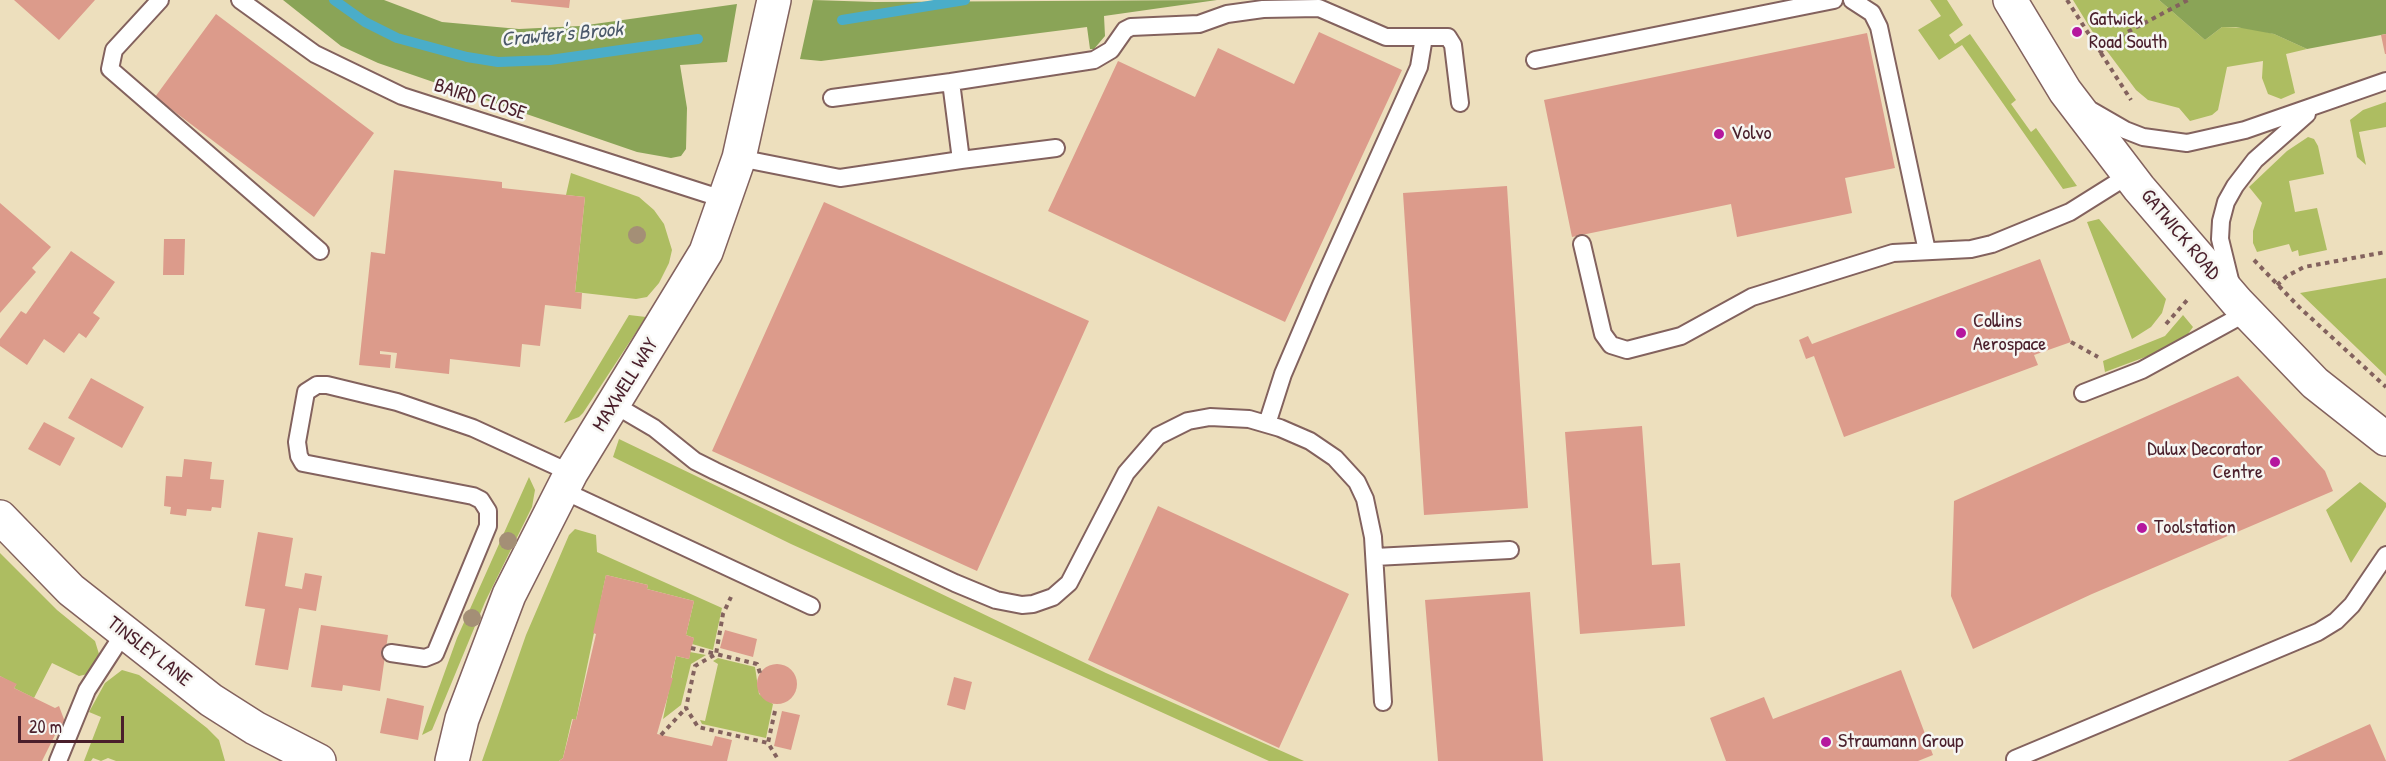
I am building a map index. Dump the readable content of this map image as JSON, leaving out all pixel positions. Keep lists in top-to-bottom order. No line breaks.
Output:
{"streets":{"street":["GATWICK ROAD","MAXWELL WAY","TINSLEY LANE"],"lane":["BAIRD CLOSE"]},"crossings":[["BAIRD CLOSE","MAXWELL WAY"]],"water":["Crawter's Brook"],"places":["Gatwick Road South","Volvo","Collins Aerospace","Dulux Decorator Centre","Toolstation","Straumann Group"],"scale_bar":"20 m"}
